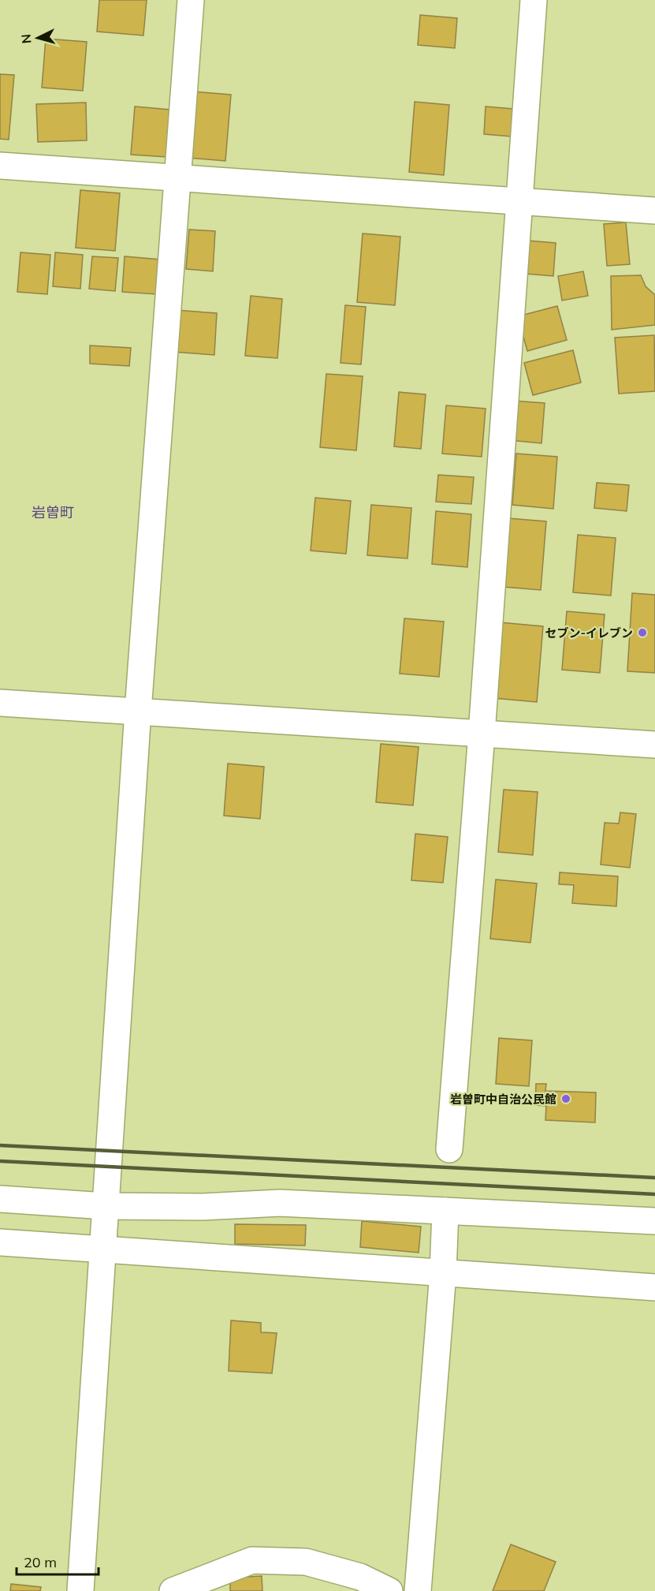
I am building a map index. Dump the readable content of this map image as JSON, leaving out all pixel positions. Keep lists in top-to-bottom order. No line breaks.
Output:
{"districts":["岩曽町"],"places":["セブン-イレブン","岩曽町中自治公民館"],"scale_bar":"20 m","north":"left"}
